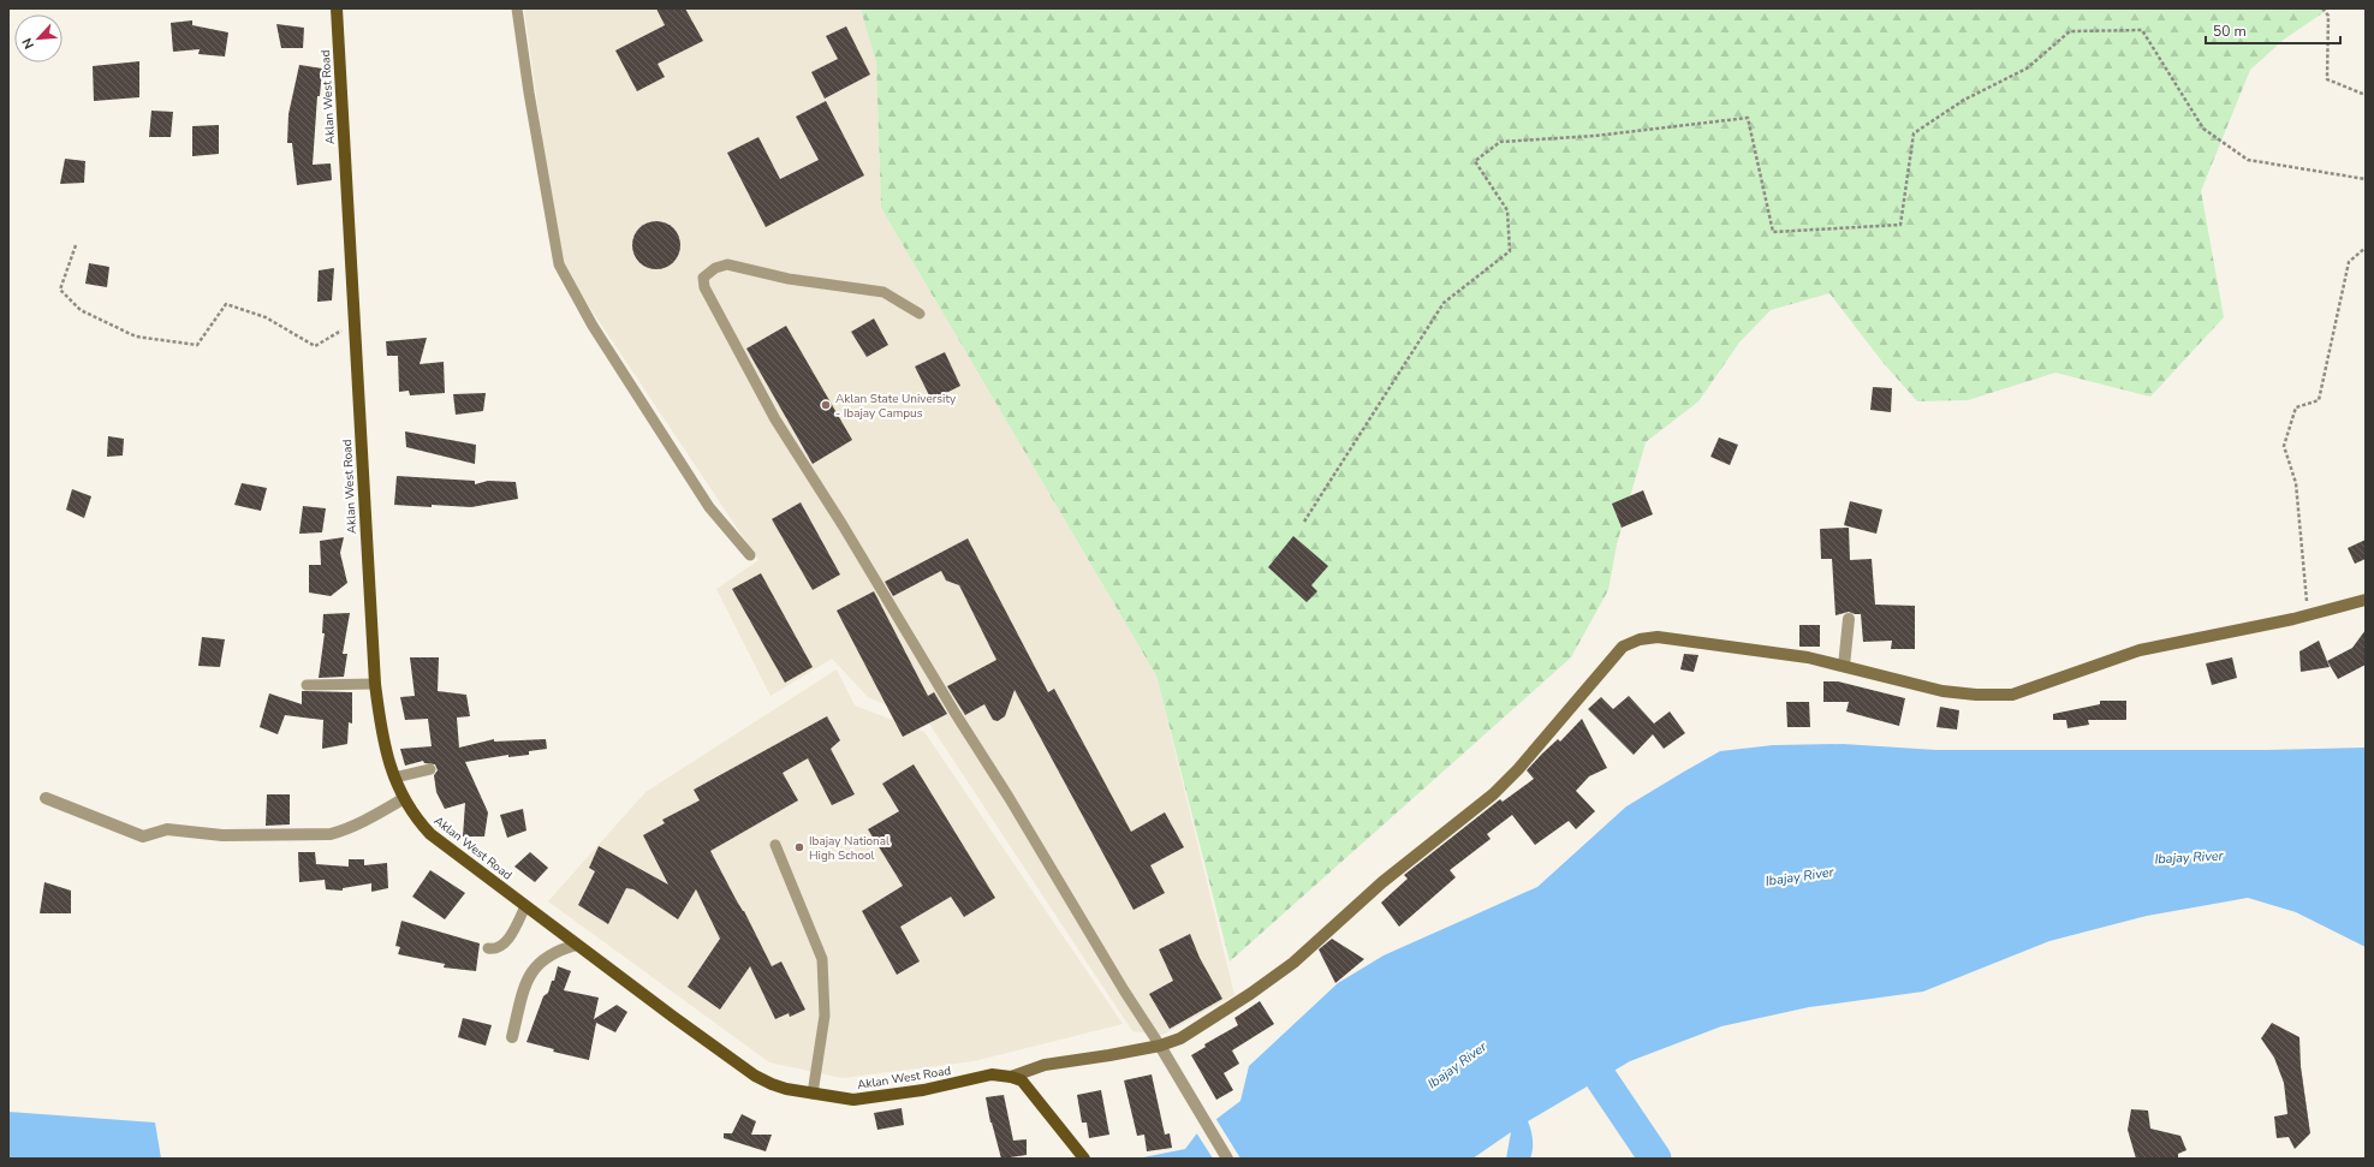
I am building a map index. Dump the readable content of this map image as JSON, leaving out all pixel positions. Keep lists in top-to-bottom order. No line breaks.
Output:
{"streets":{"main road":["Aklan West Road"]},"water":["Ibajay River"],"places":["Aklan State University - Ibajay Campus","Ibajay National High School"],"scale_bar":"50 m","north":"bottom left"}
